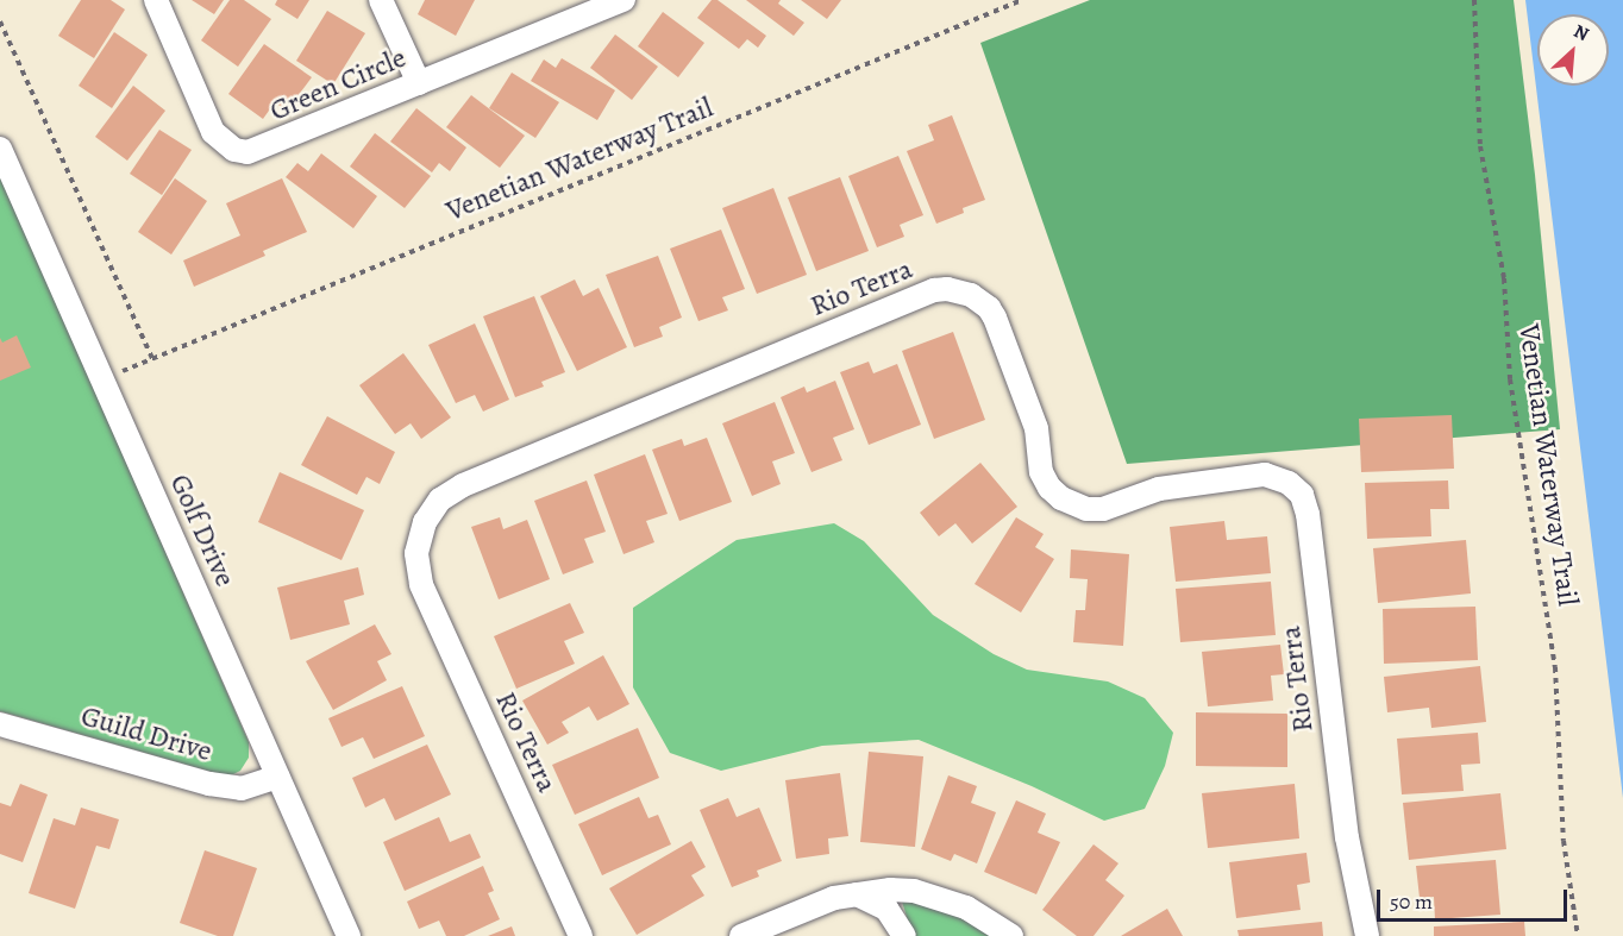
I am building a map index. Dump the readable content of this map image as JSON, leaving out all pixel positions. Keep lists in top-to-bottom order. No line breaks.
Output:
{"streets":{"street":["Green Circle","Rio Terra","Golf Drive","Guild Drive"],"path":["Venetian Waterway Trail"]},"crossings":[["Venetian Waterway Trail","Golf Drive"],["Golf Drive","Guild Drive"]],"scale_bar":"50 m","north":"top right"}
